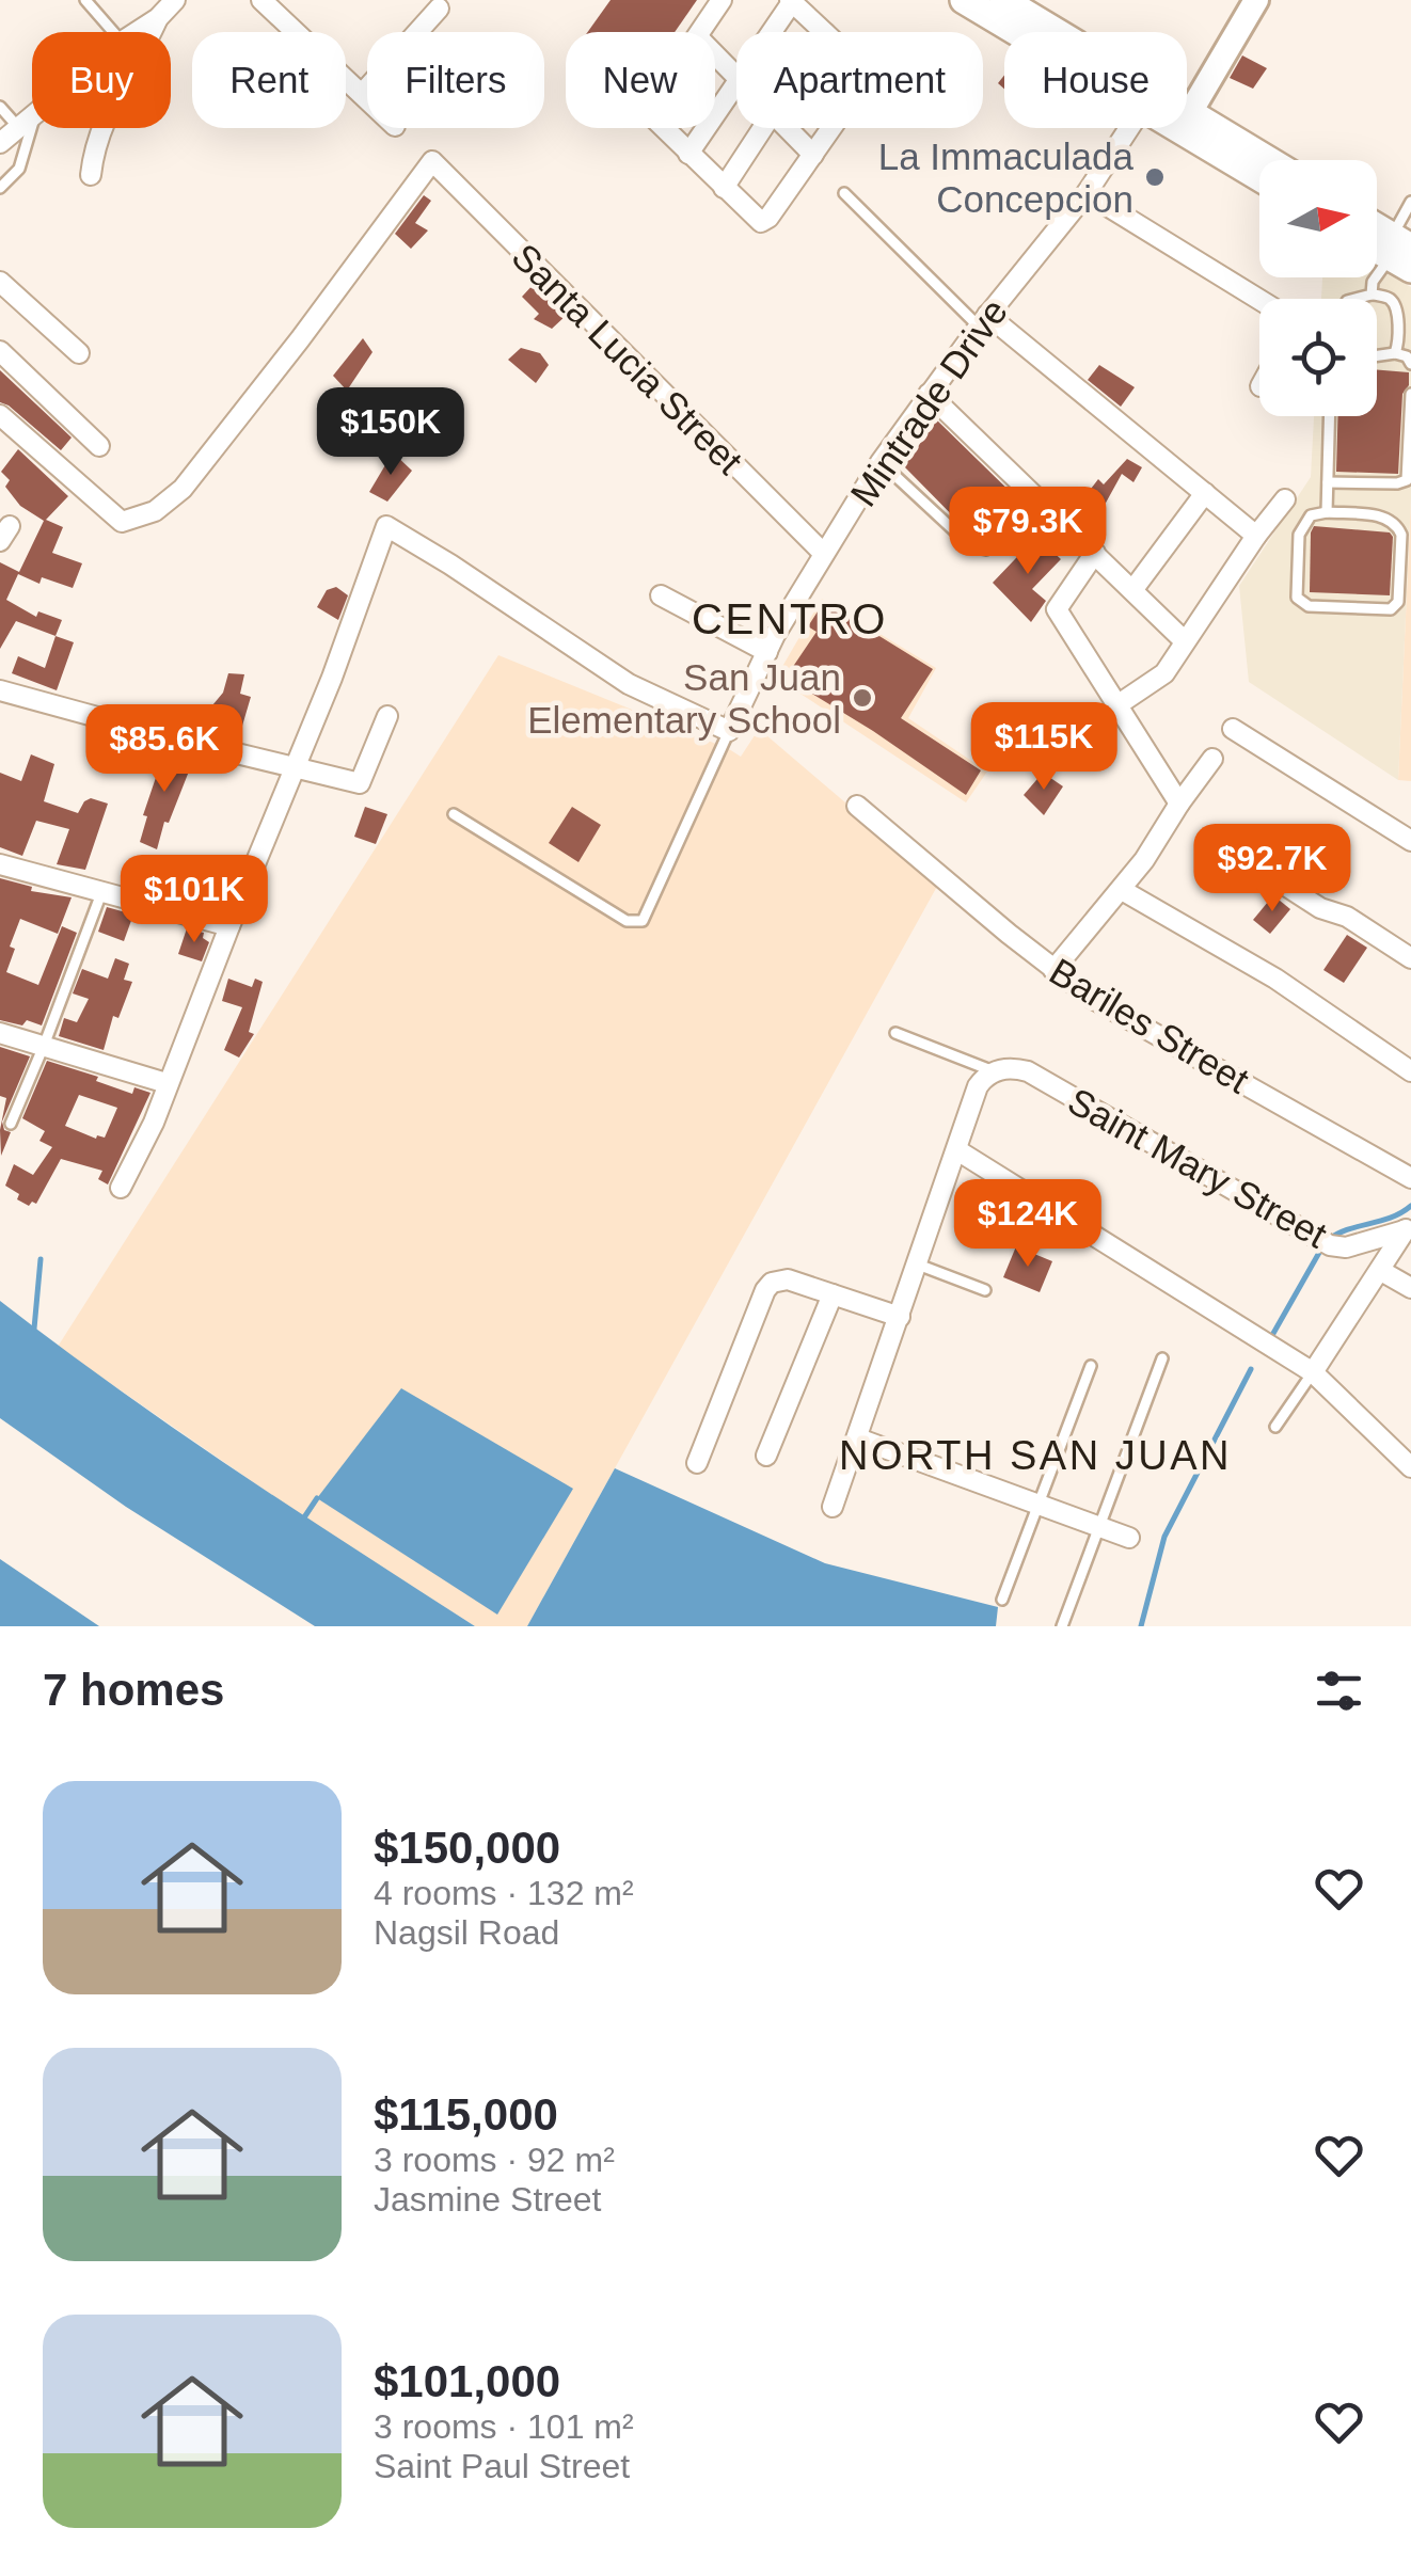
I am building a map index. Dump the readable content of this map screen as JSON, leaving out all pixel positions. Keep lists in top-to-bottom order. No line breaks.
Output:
{"streets":{"street":["Santa Lucia Street","Mintrade Drive","Bariles Street","Saint Mary Street"]},"crossings":[["Santa Lucia Street","Mintrade Drive"]],"districts":["CENTRO","NORTH SAN JUAN"],"places":["La Immaculada Concepcion","San Juan Elementary School"],"north":"right","page":{"chip":["Buy","Rent","Filters","New","Apartment","House"],"price":["$150K","$79.3K","$115K","$85.6K","$92.7K","$101K","$124K"],"heading":"7 homes","list":[{"name":"$150,000","note":"4 rooms · 132 m² · Nagsil Road"},{"name":"$115,000","note":"3 rooms · 92 m² · Jasmine Street"},{"name":"$101,000","note":"3 rooms · 101 m² · Saint Paul Street"}]}}
